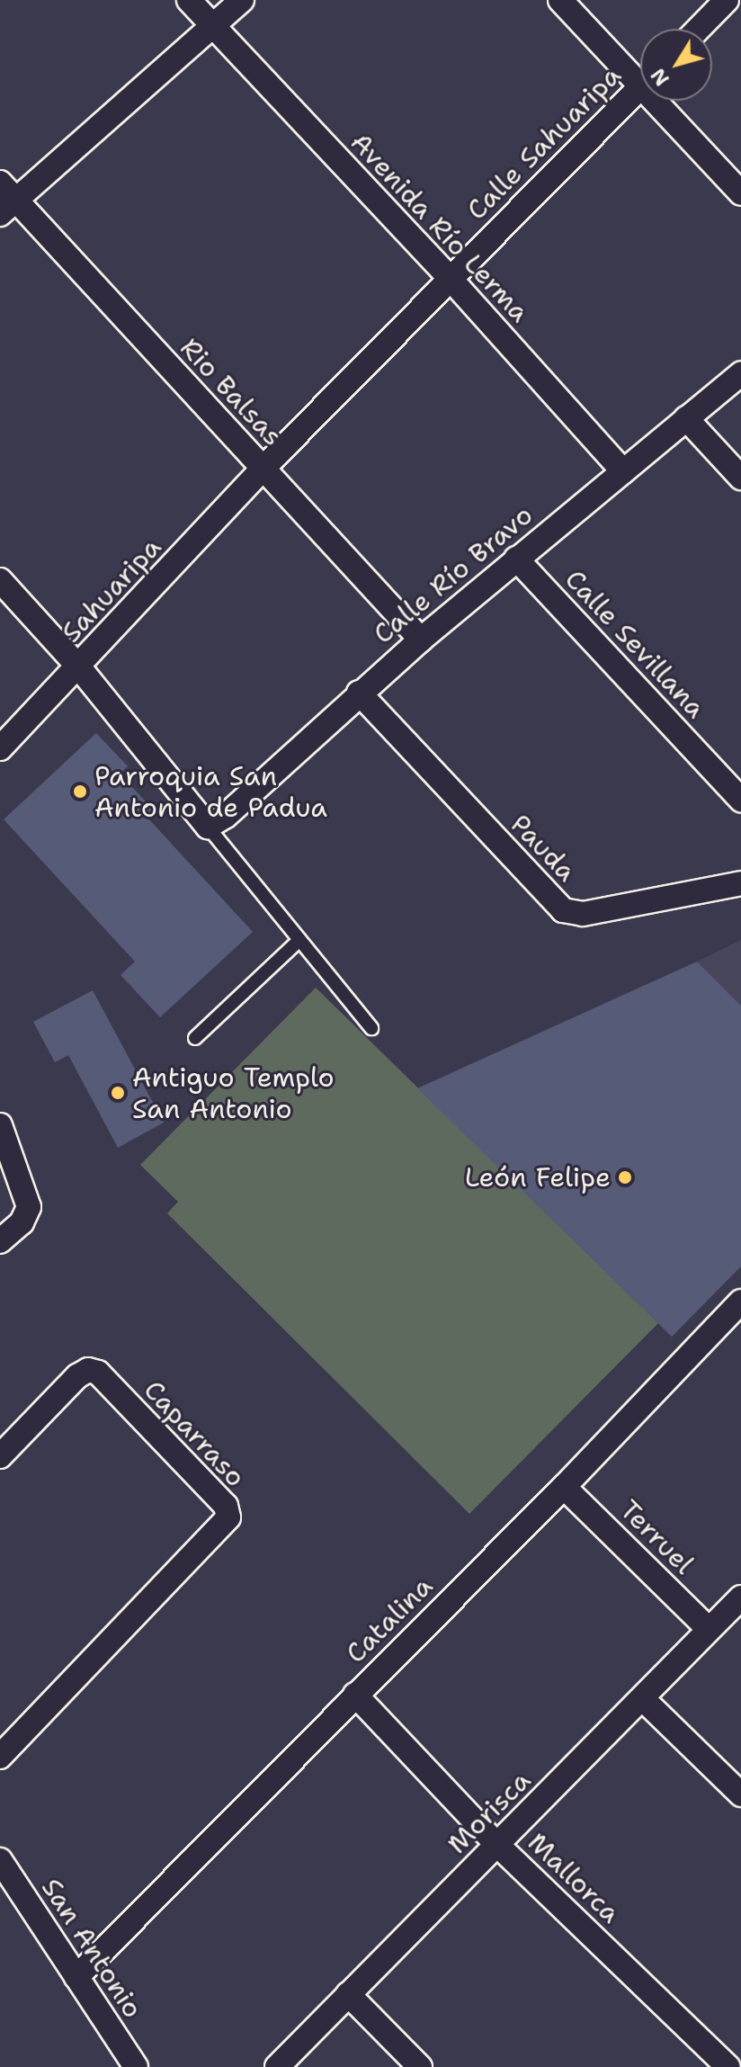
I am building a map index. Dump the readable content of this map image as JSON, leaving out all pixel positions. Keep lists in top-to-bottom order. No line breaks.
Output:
{"streets":{"street":["Calle Sahuaripa","Avenida Río Lerma","Rio Balsas","Calle Río Bravo","Sahuaripa","Calle Sevillana","Pauda","Caparraso","Terruel","Catalina","Morisca","Mallorca","San Antonio"]},"crossings":[["Calle Sahuaripa","Avenida Río Lerma"],["Calle Sahuaripa","Rio Balsas"],["Calle Sahuaripa","Sahuaripa"],["Avenida Río Lerma","Calle Río Bravo"],["Rio Balsas","Calle Río Bravo"],["Rio Balsas","Sahuaripa"],["Calle Río Bravo","Calle Sevillana"],["Calle Río Bravo","Pauda"],["Terruel","Catalina"],["Terruel","Morisca"],["Catalina","Mallorca"],["Catalina","San Antonio"],["Morisca","Mallorca"]],"places":["Parroquia San Antonio de Padua","Antiguo Templo San Antonio","León Felipe"],"north":"bottom left"}
